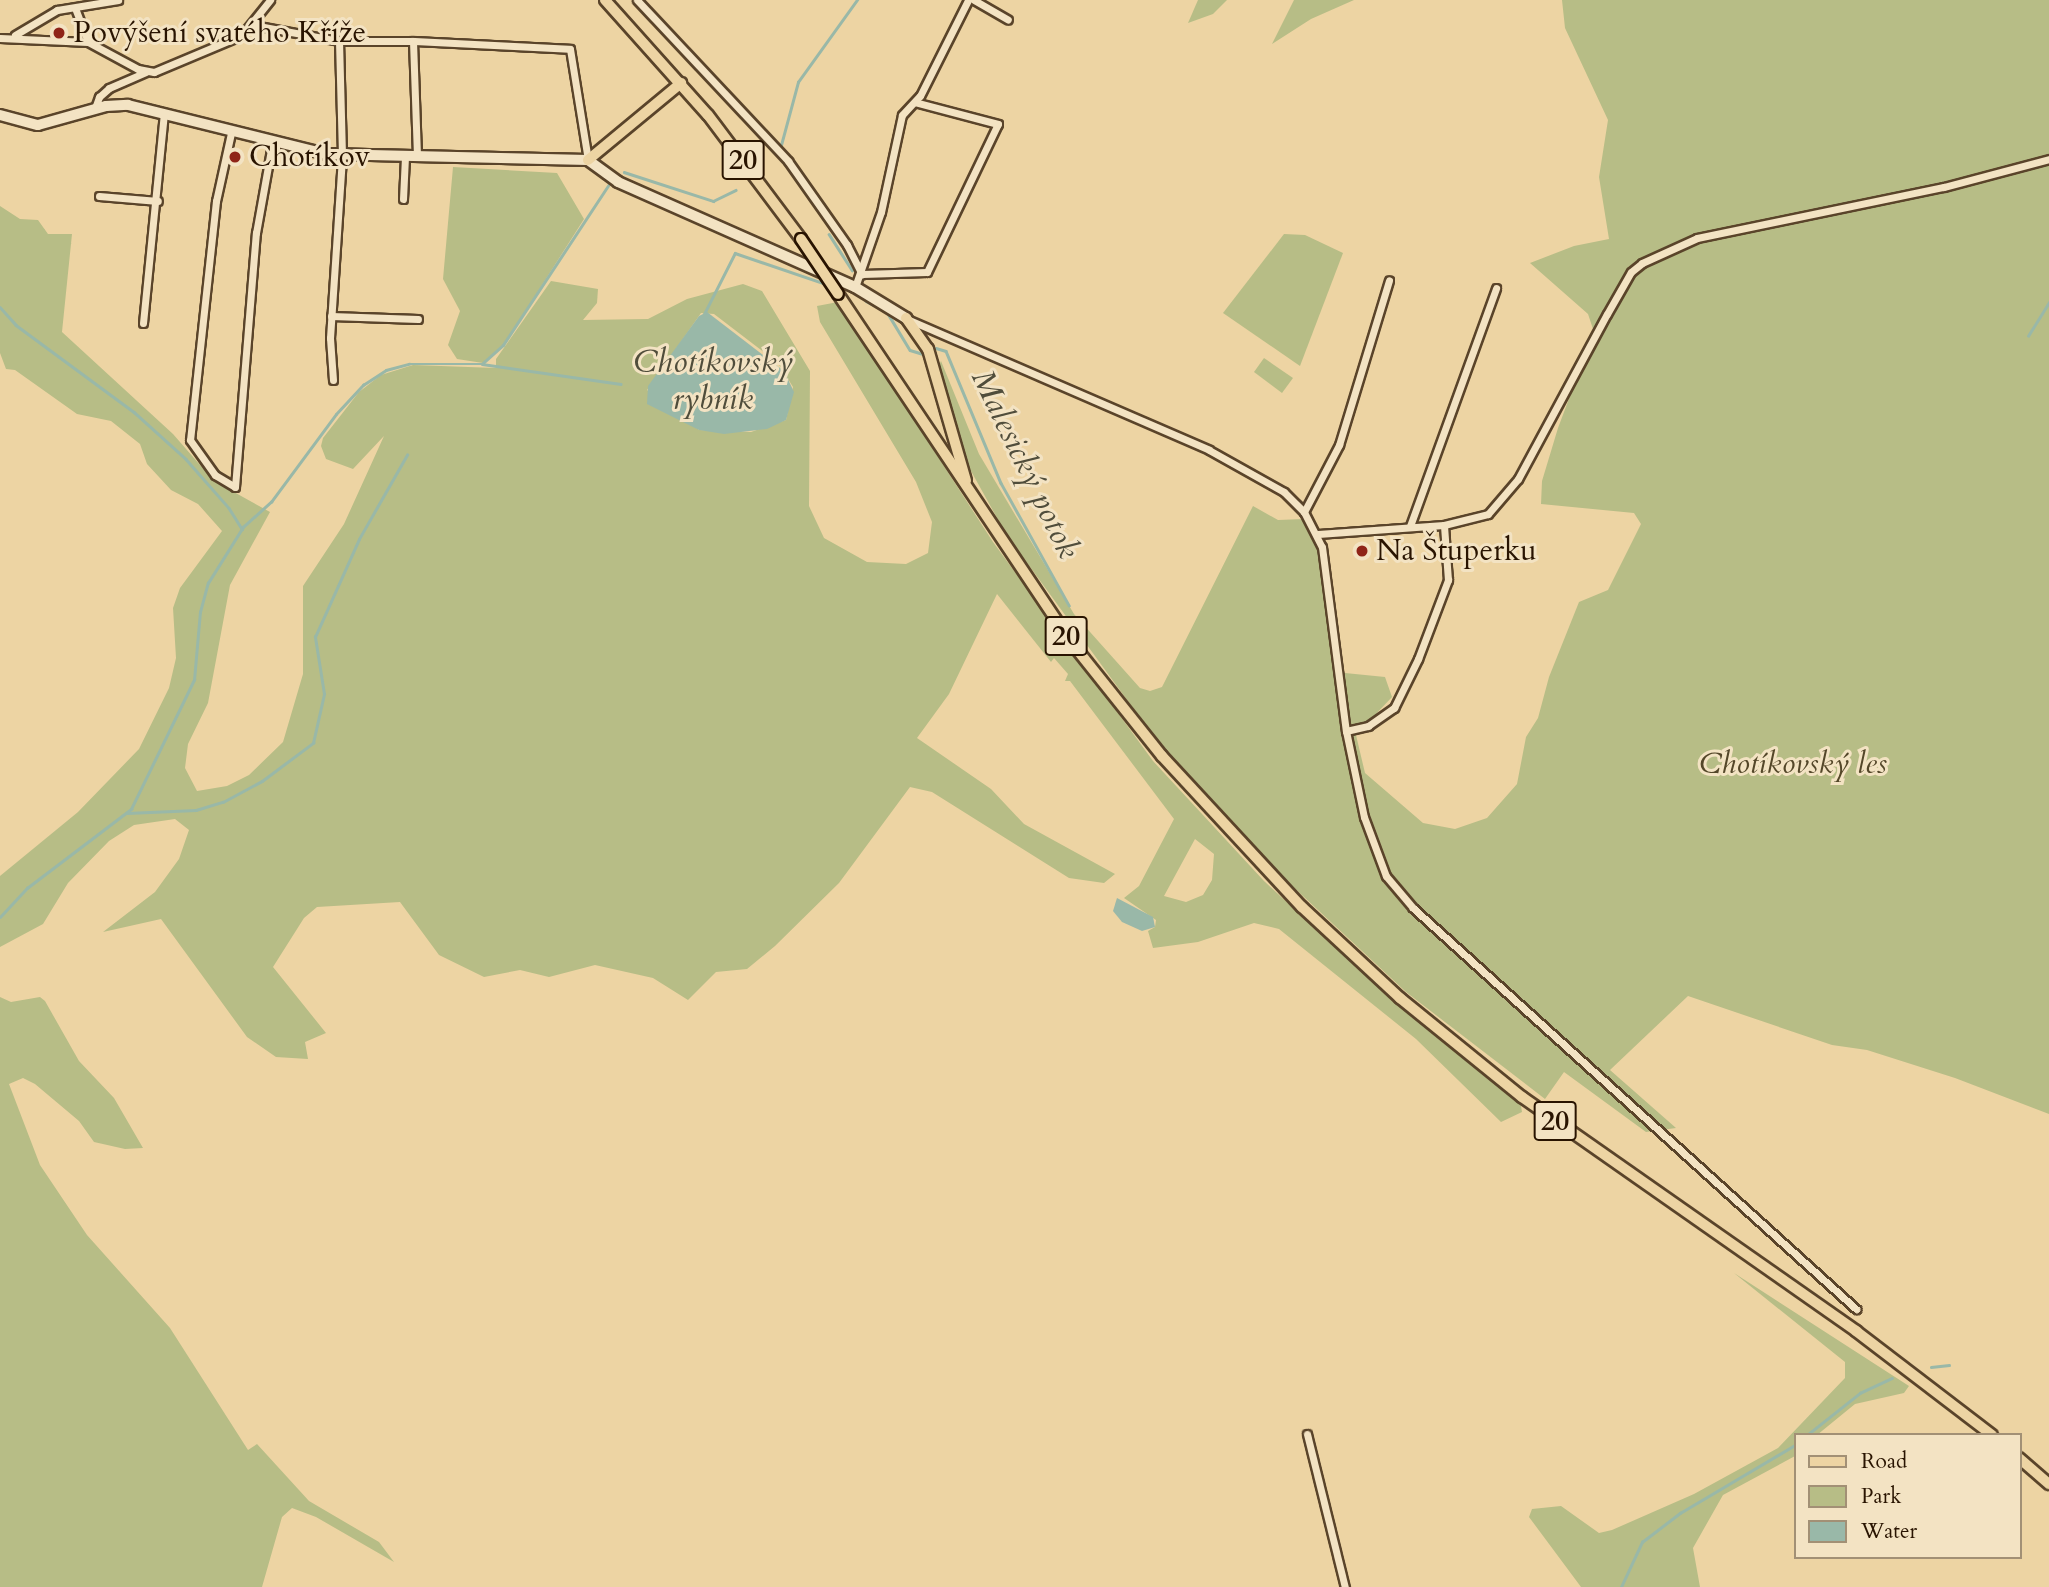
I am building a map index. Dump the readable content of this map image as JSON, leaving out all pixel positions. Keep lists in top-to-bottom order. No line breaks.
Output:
{"streets":{"main road":["20"]},"water":["Chotíkovský rybník","Malesický potok"],"parks":["Chotíkovský les"],"places":["Povýšení svatého Kříže","Chotíkov","Na Štuperku"],"legend":["Road","Park","Water"]}
